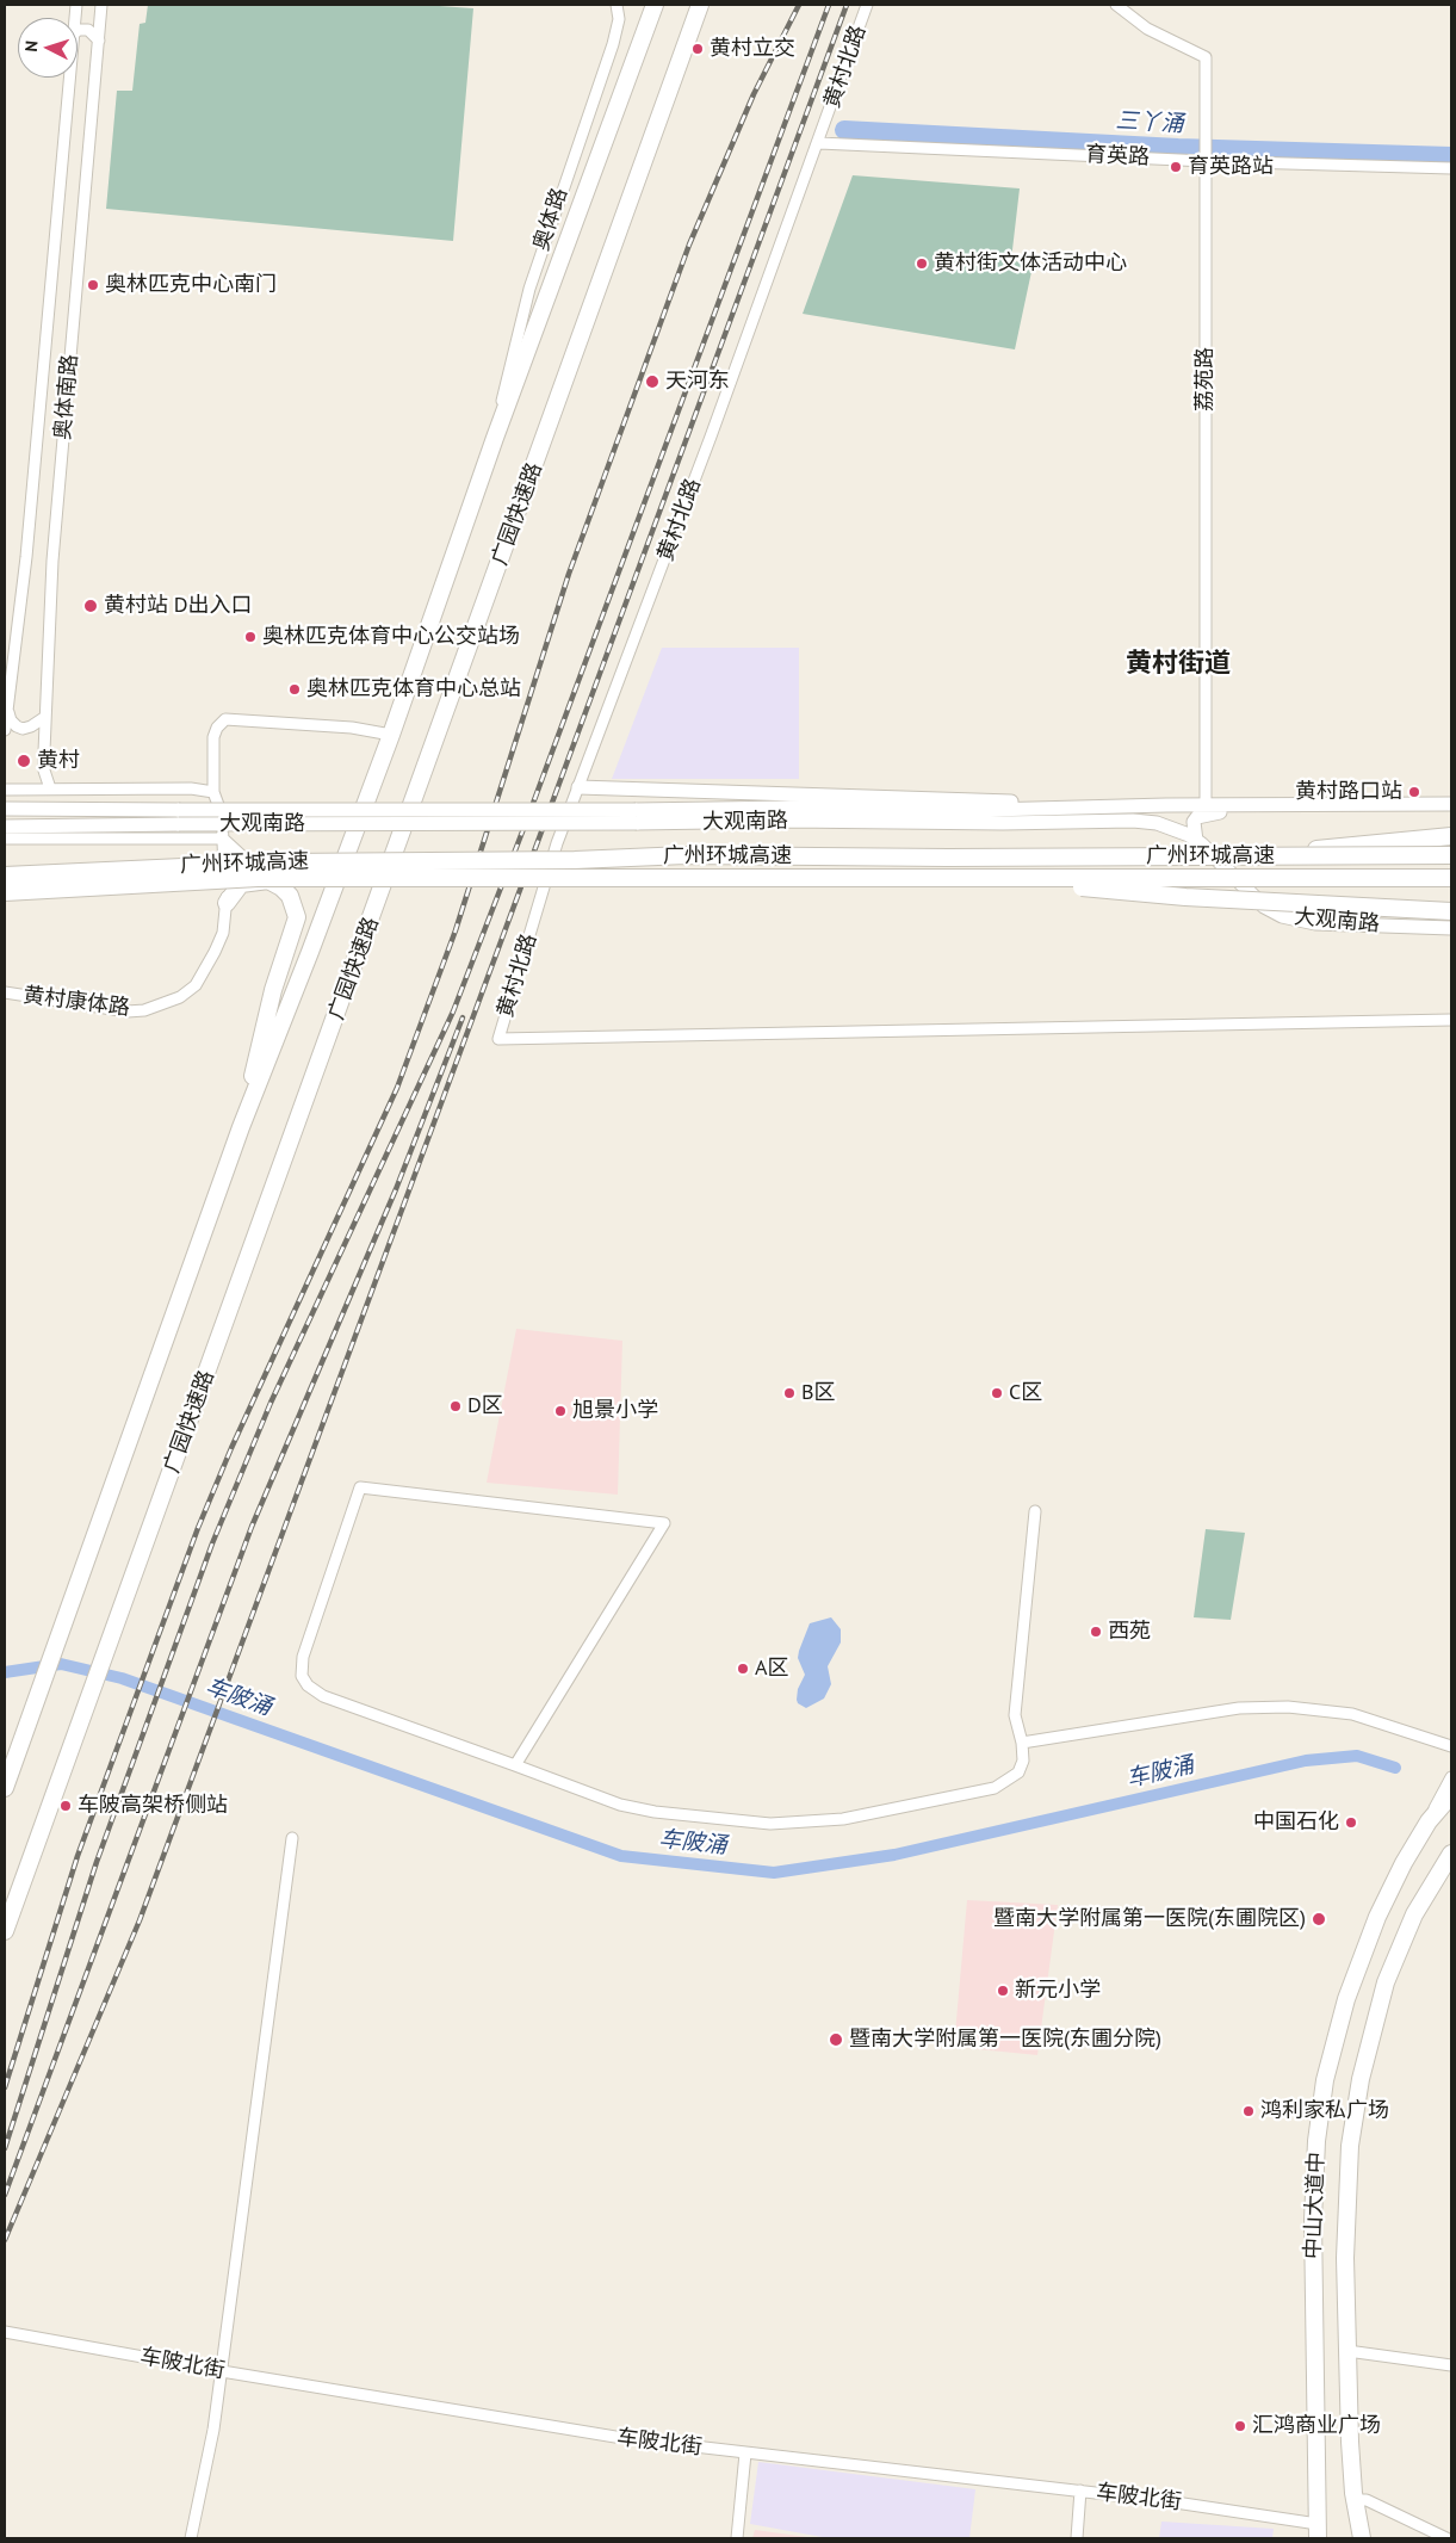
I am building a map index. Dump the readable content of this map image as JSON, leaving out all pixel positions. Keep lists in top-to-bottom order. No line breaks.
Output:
{"streets":{"highway":["广园快速路","广州环城高速","中山大道中"],"main road":["大观南路"],"street":["黄村北路","育英路","奥体路","荔苑路","奥体南路","黄村康体路","车陂北街"]},"crossings":[["黄村北路","育英路"],["育英路","荔苑路"],["荔苑路","大观南路"],["中山大道中","车陂北街"]],"districts":["黄村街道"],"water":["三丫涌","车陂涌"],"places":["黄村立交","育英路站","黄村街文体活动中心","奥林匹克中心南门","天河东","黄村站 D出入口","奥林匹克体育中心公交站场","奥林匹克体育中心总站","黄村","黄村路口站","B区","C区","D区","旭景小学","西苑","A区","车陂高架桥侧站","中国石化","暨南大学附属第一医院(东圃院区)","新元小学","暨南大学附属第一医院(东圃分院)","鸿利家私广场","汇鸿商业广场"],"north":"left"}
